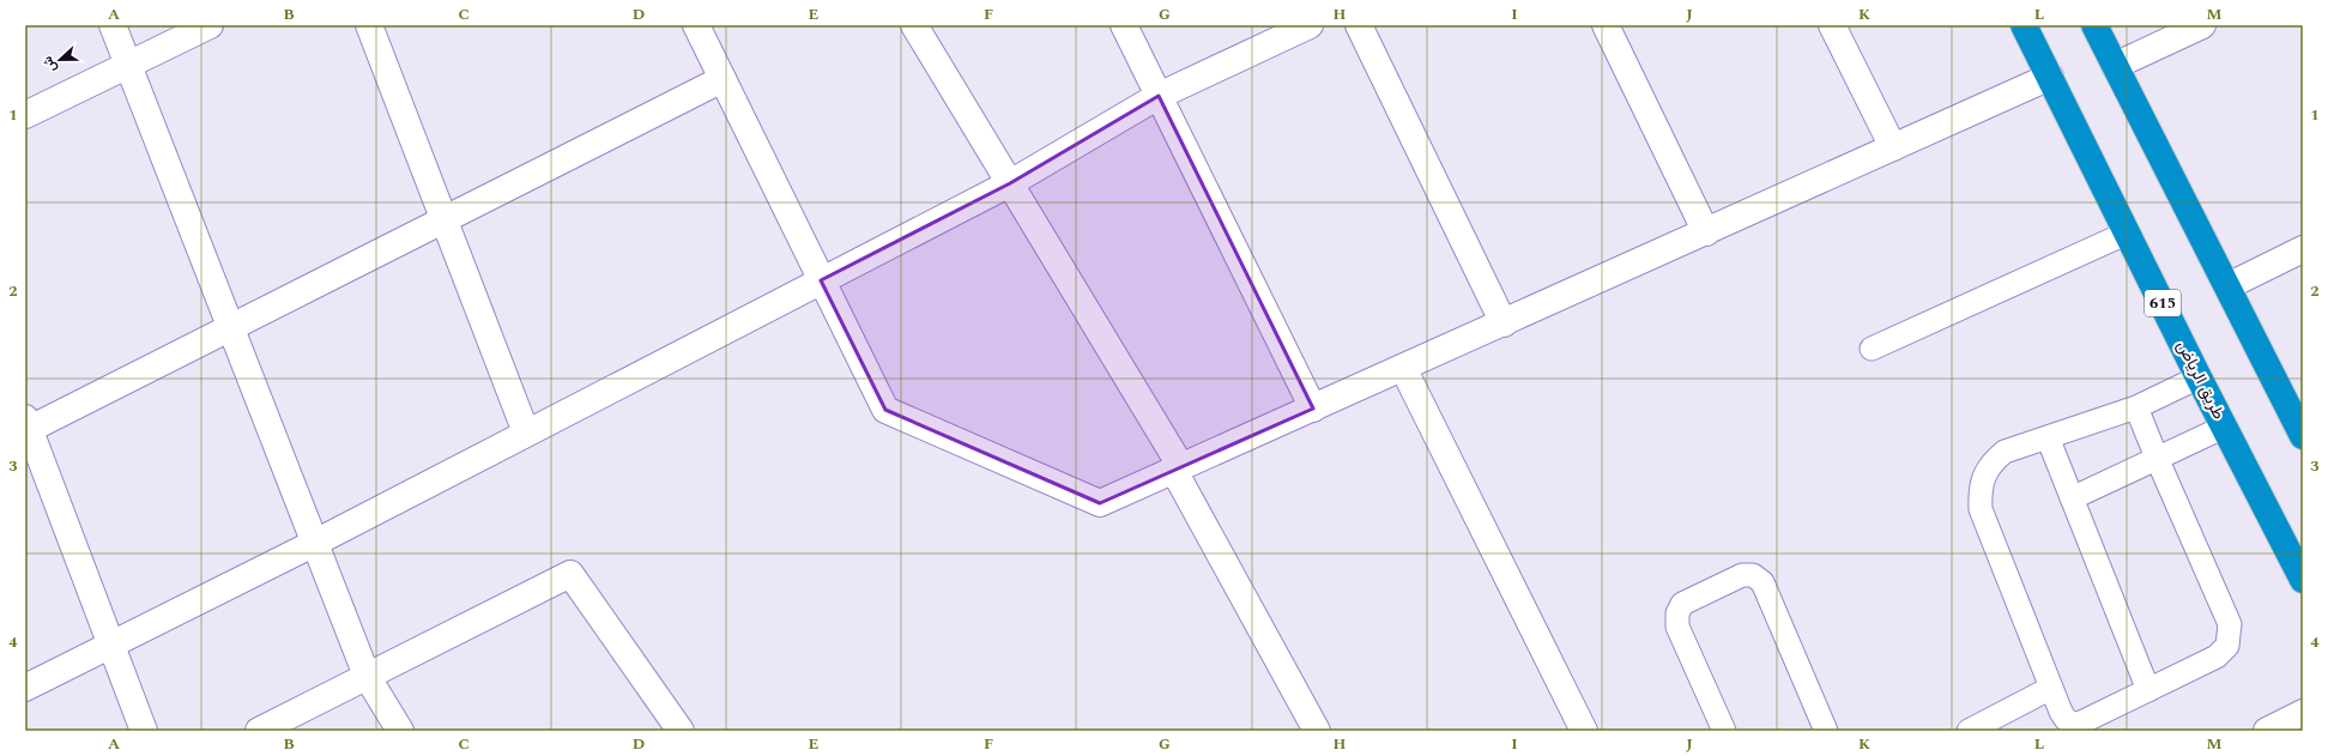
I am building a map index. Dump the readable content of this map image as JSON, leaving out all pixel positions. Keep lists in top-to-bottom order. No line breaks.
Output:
{"streets":{"highway":["615","طريق الرياض"]},"north":"left","grid":{"columns":["A","B","C","D","E","F","G","H","I","J","K","L","M"],"rows":["1","2","3","4"]}}
